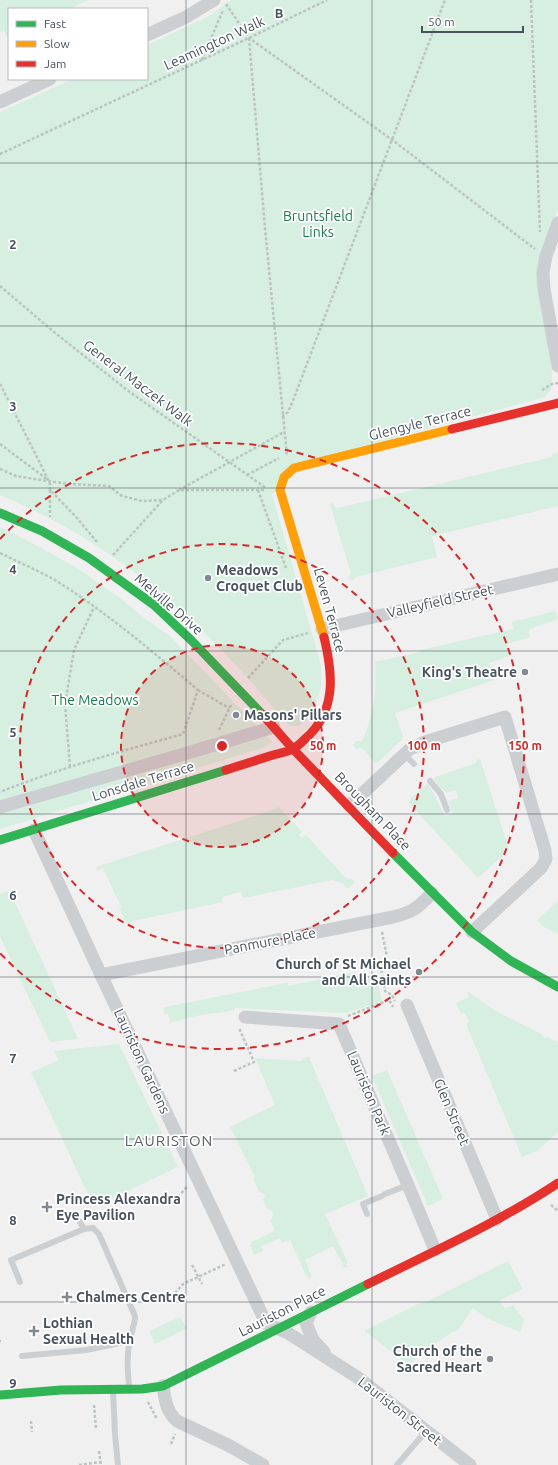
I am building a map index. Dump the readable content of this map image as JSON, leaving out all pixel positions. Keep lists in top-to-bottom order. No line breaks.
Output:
{"streets":{"street":["Glengyle Terrace","Valleyfield Street","Melville Drive","Leven Terrace","Lonsdale Terrace","Brougham Place","Panmure Place","Lauriston Gardens","Lauriston Park","Glen Street","Lauriston Place","Lauriston Street"],"path":["Leamington Walk","General Maczek Walk"]},"crossings":[["Glengyle Terrace","Leven Terrace"],["Valleyfield Street","Leven Terrace"],["Melville Drive","Leven Terrace"],["Melville Drive","Lonsdale Terrace"],["Melville Drive","Brougham Place"],["Leven Terrace","Lonsdale Terrace"],["Leven Terrace","Brougham Place"],["Lonsdale Terrace","Brougham Place"],["Lonsdale Terrace","Lauriston Gardens"],["Brougham Place","Panmure Place"],["Panmure Place","Lauriston Gardens"],["Lauriston Gardens","Lauriston Place"],["Lauriston Gardens","Lauriston Street"],["Lauriston Park","Lauriston Place"],["Glen Street","Lauriston Place"],["Lauriston Place","Lauriston Street"]],"districts":["LAURISTON"],"parks":["Bruntsfield Links","The Meadows"],"places":{"other":["Meadows Croquet Club","King's Theatre","Masons' Pillars","Church of St Michael and All Saints","Church of the Sacred Heart"],"health":["Princess Alexandra Eye Pavilion","Chalmers Centre","Lothian Sexual Health"]},"legend":["Fast","Slow","Jam"],"scale_bar":"50 m","grid":{"columns":["B"],"rows":["2","3","4","5","6","7","8","9"]},"rings":["50 m","100 m","150 m"]}
